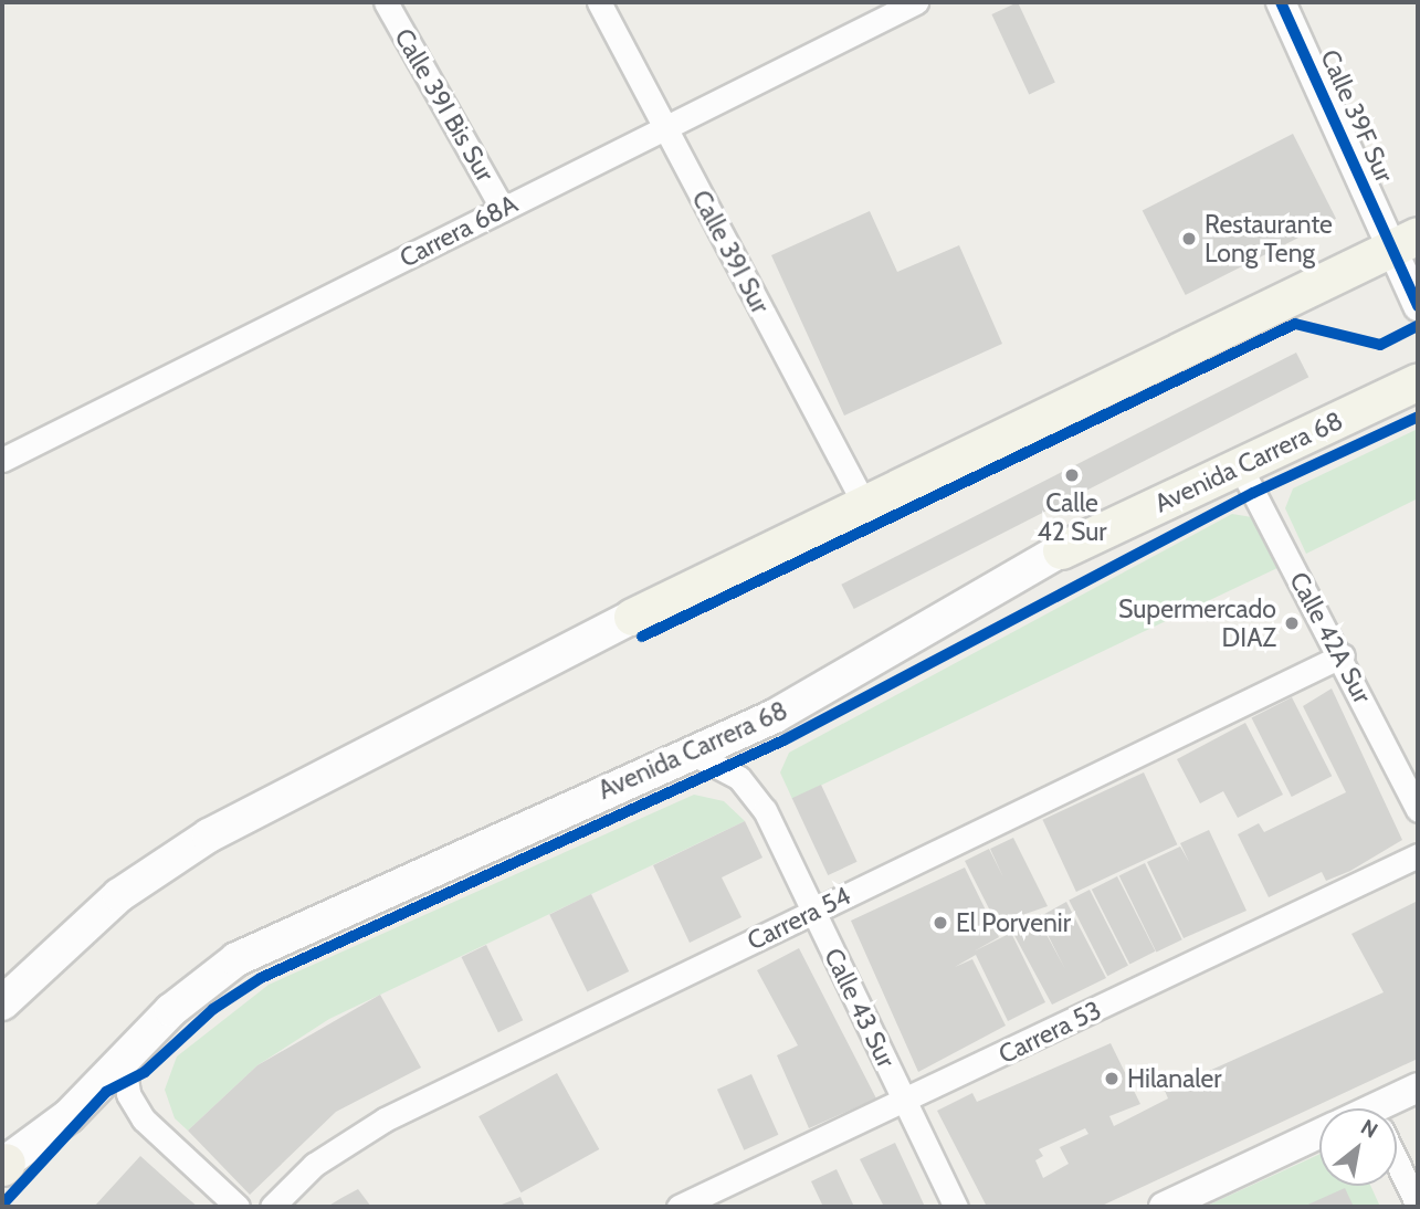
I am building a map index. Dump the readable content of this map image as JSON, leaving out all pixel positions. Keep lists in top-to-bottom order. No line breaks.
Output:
{"streets":{"main road":["Avenida Carrera 68"],"street":["Calle 39I Bis Sur","Calle 39F Sur","Carrera 68A","Calle 39I Sur","Calle 42A Sur","Carrera 54","Calle 43 Sur","Carrera 53"]},"crossings":[["Calle 39I Bis Sur","Carrera 68A"],["Carrera 68A","Calle 39I Sur"],["Avenida Carrera 68","Calle 42A Sur"],["Avenida Carrera 68","Calle 43 Sur"],["Calle 42A Sur","Carrera 54"],["Carrera 54","Calle 43 Sur"],["Calle 43 Sur","Carrera 53"]],"places":["Restaurante Long Teng","Calle 42 Sur","Supermercado DIAZ","El Porvenir","Hilanaler"],"north":"top right"}
